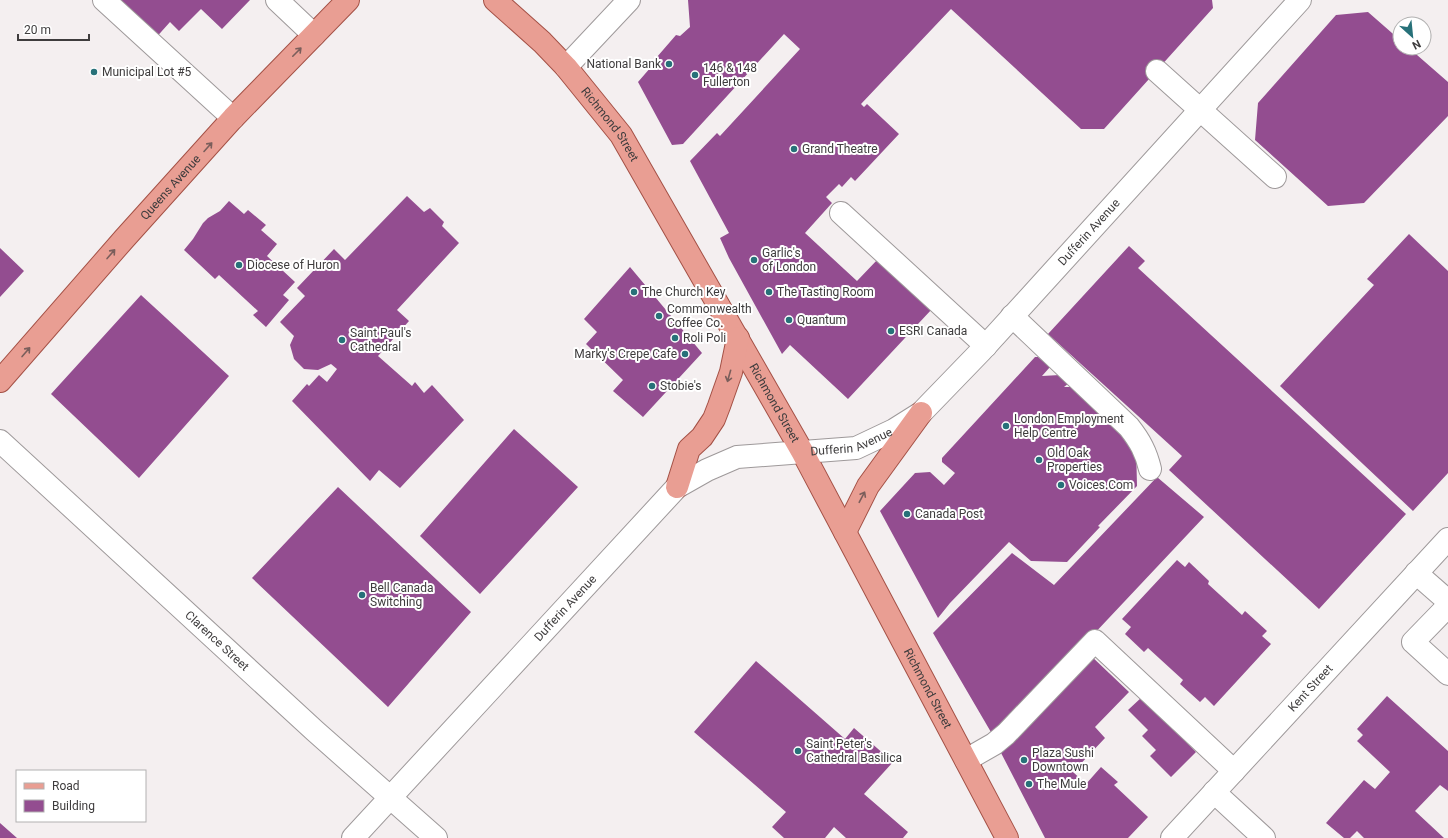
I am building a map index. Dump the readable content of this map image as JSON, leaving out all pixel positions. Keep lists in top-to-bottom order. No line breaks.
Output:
{"streets":{"main road":["Richmond Street","Queens Avenue"],"street":["Dufferin Avenue","Clarence Street","Kent Street"]},"crossings":[["Richmond Street","Dufferin Avenue"],["Dufferin Avenue","Clarence Street"]],"one_way":["Queens Avenue"],"places":["National Bank","Municipal Lot #5","146 & 148 Fullerton","Grand Theatre","Garlic's of London","Diocese of Huron","The Church Key","The Tasting Room","Commonwealth Coffee Co.","Quantum","ESRI Canada","Roli Poli","Saint Paul's Cathedral","Marky's Crepe Cafe","Stobie's","London Employment Help Centre","Old Oak Properties","Voices.Com","Canada Post","Bell Canada Switching","Saint Peter's Cathedral Basilica","Plaza Sushi Downtown","The Mule"],"legend":["Road","Building"],"scale_bar":"20 m","north":"bottom right"}
